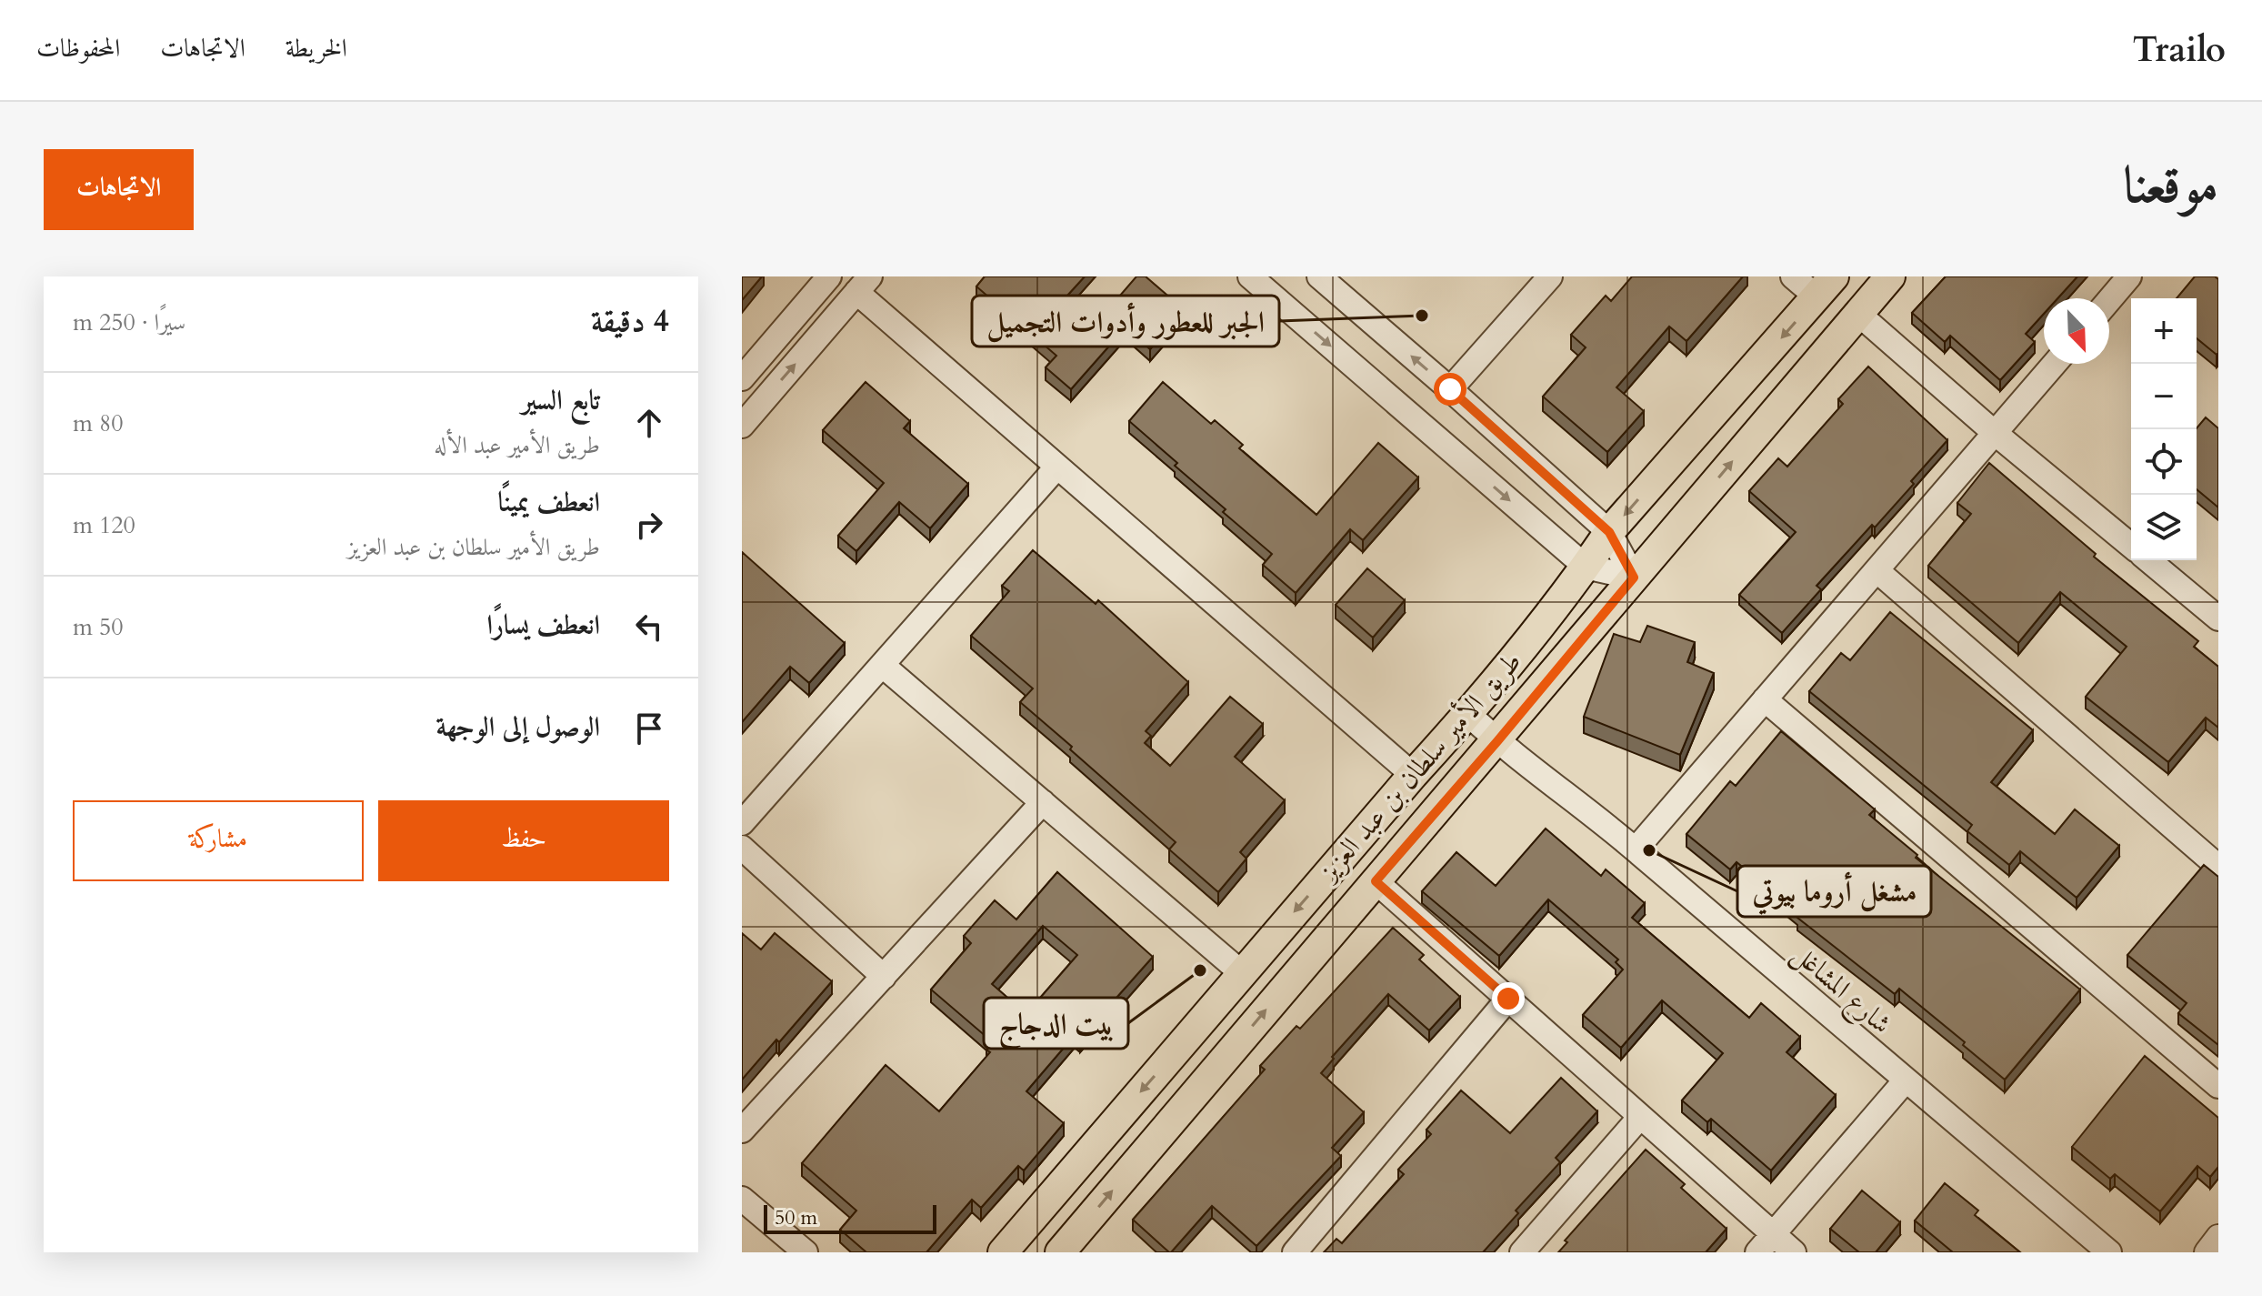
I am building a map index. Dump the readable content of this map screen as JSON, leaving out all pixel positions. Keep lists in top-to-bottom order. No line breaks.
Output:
{"streets":{"main road":["طريق الأمير سلطان بن عبد العزيز"],"street":["شارع المشاغل"]},"crossings":[["طريق الأمير سلطان بن عبد العزيز","شارع المشاغل"]],"places":["الجبر للعطور وأدوات التجميل","مشغل أروما بيوتي","بيت الدجاج"],"scale_bar":"50 m","north":"bottom right","page":{"header":"Trailo","nav":["الخريطة","الاتجاهات","المحفوظات"],"title":"موقعنا","buttons":["الاتجاهات",["حفظ","مشاركة"]],"heading":["4 دقيقة","سيرًا · 250 m"],"map_buttons":["+","−"],"list":[["تابع السير","طريق الأمير عبد الأله","80 m"],["انعطف يمينًا","طريق الأمير سلطان بن عبد العزيز","120 m"],["انعطف يسارًا","50 m"],"الوصول إلى الوجهة"],"scale":"50 m"}}
